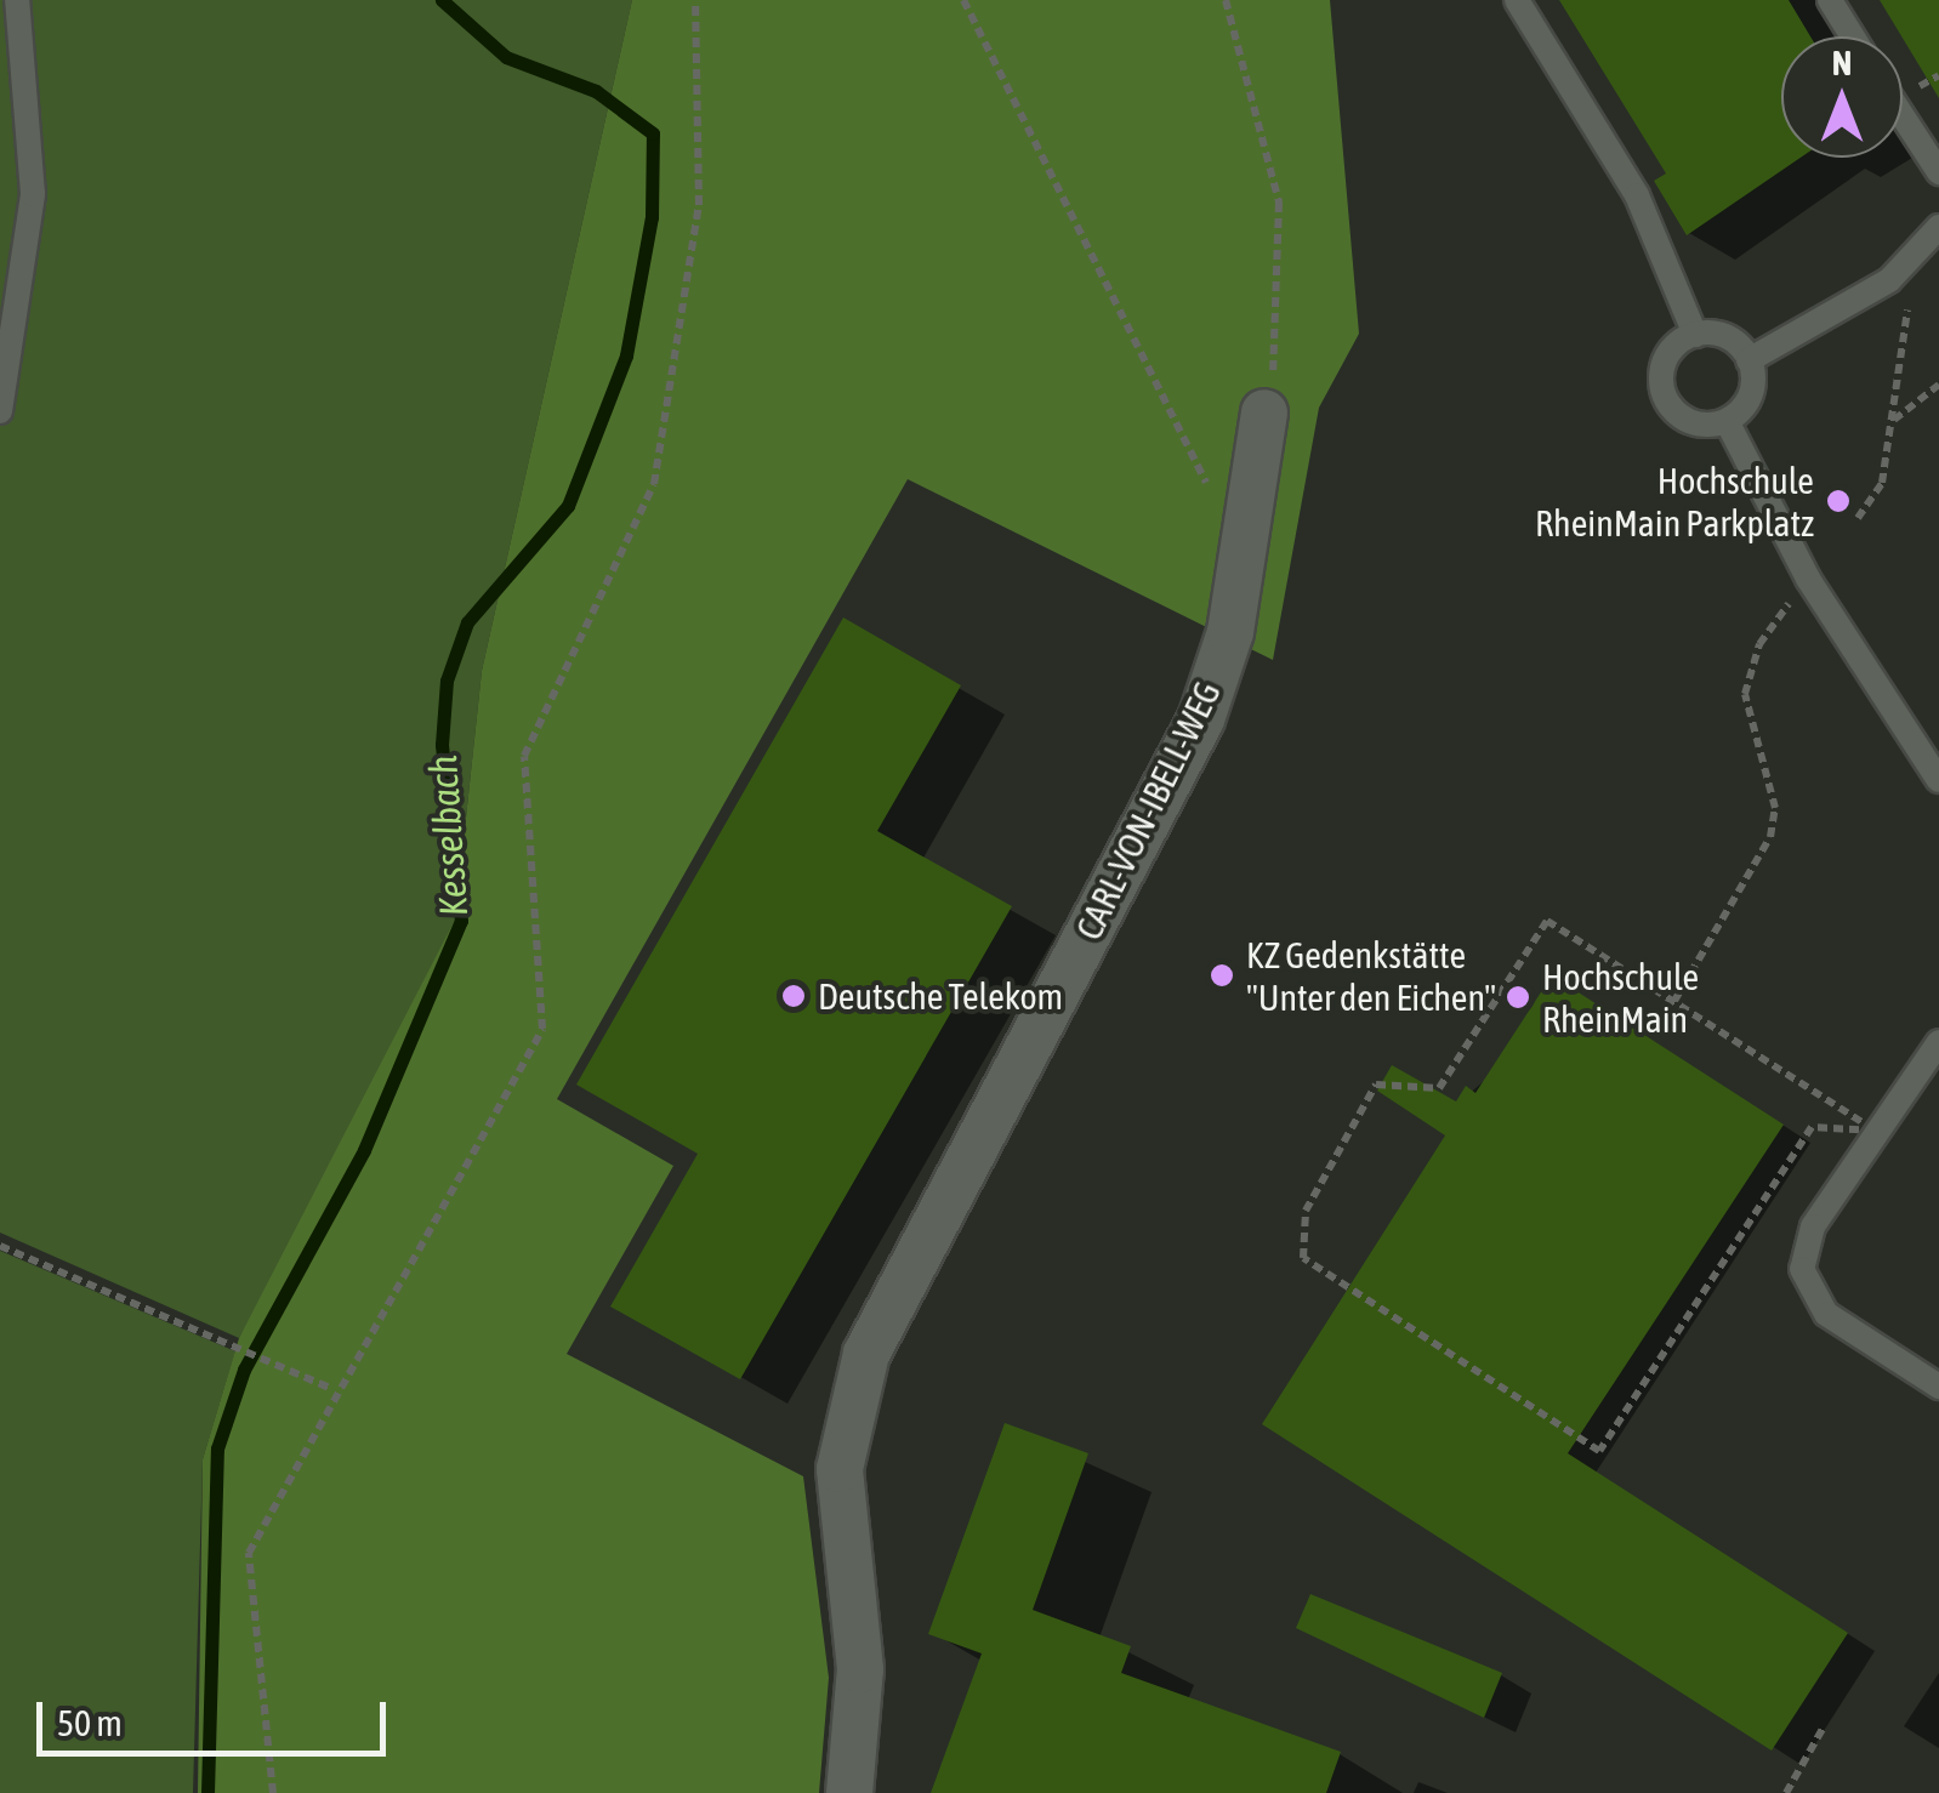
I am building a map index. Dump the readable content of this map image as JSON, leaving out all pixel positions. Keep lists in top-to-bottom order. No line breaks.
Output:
{"streets":{"street":["CARL-VON-IBELL-WEG"]},"water":["Kesselbach"],"places":["Hochschule RheinMain Parkplatz","KZ Gedenkstätte \"Unter den Eichen\"","Deutsche Telekom","Hochschule RheinMain"],"scale_bar":"50 m","north":"top"}
